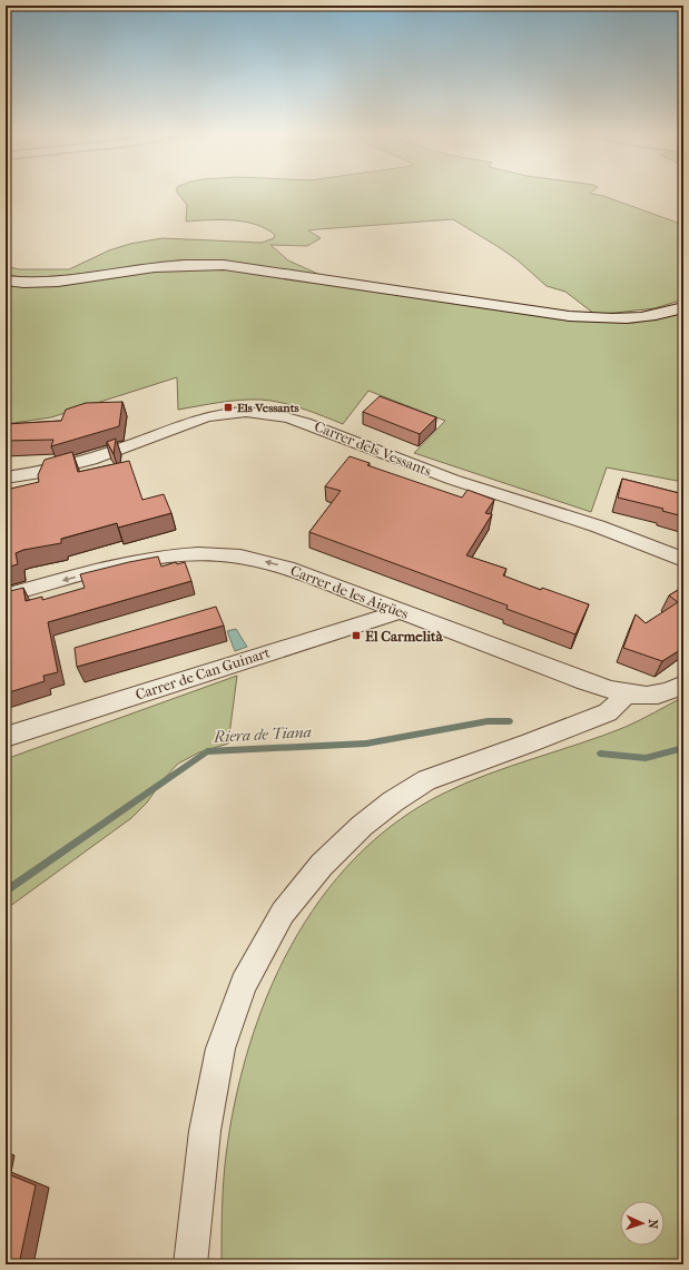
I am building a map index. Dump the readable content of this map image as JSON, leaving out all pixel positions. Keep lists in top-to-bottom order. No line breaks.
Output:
{"streets":{"street":["Carrer dels Vessants","Carrer de les Aigües","Carrer de Can Guinart"]},"crossings":[["Carrer de les Aigües","Carrer de Can Guinart"]],"one_way":["Carrer de les Aigües"],"water":["Riera de Tiana"],"places":{"transit":["Els Vessants","El Carmelità"]},"north":"right"}
